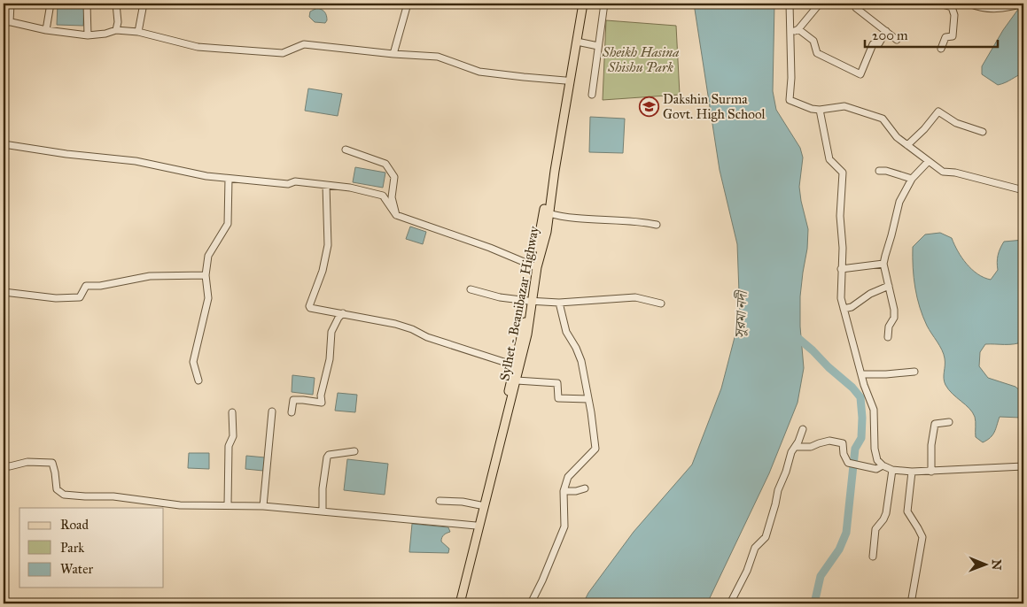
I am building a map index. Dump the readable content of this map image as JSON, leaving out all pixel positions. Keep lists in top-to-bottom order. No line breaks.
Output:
{"streets":{"main road":["Sylhet - Beanibazar Highway"]},"water":["সুরমা নদী"],"parks":["Sheikh Hasina Shishu Park"],"places":{"school or university":["Dakshin Surma Govt. High School"]},"legend":["Road","Park","Water"],"scale_bar":"200 m","north":"right"}
